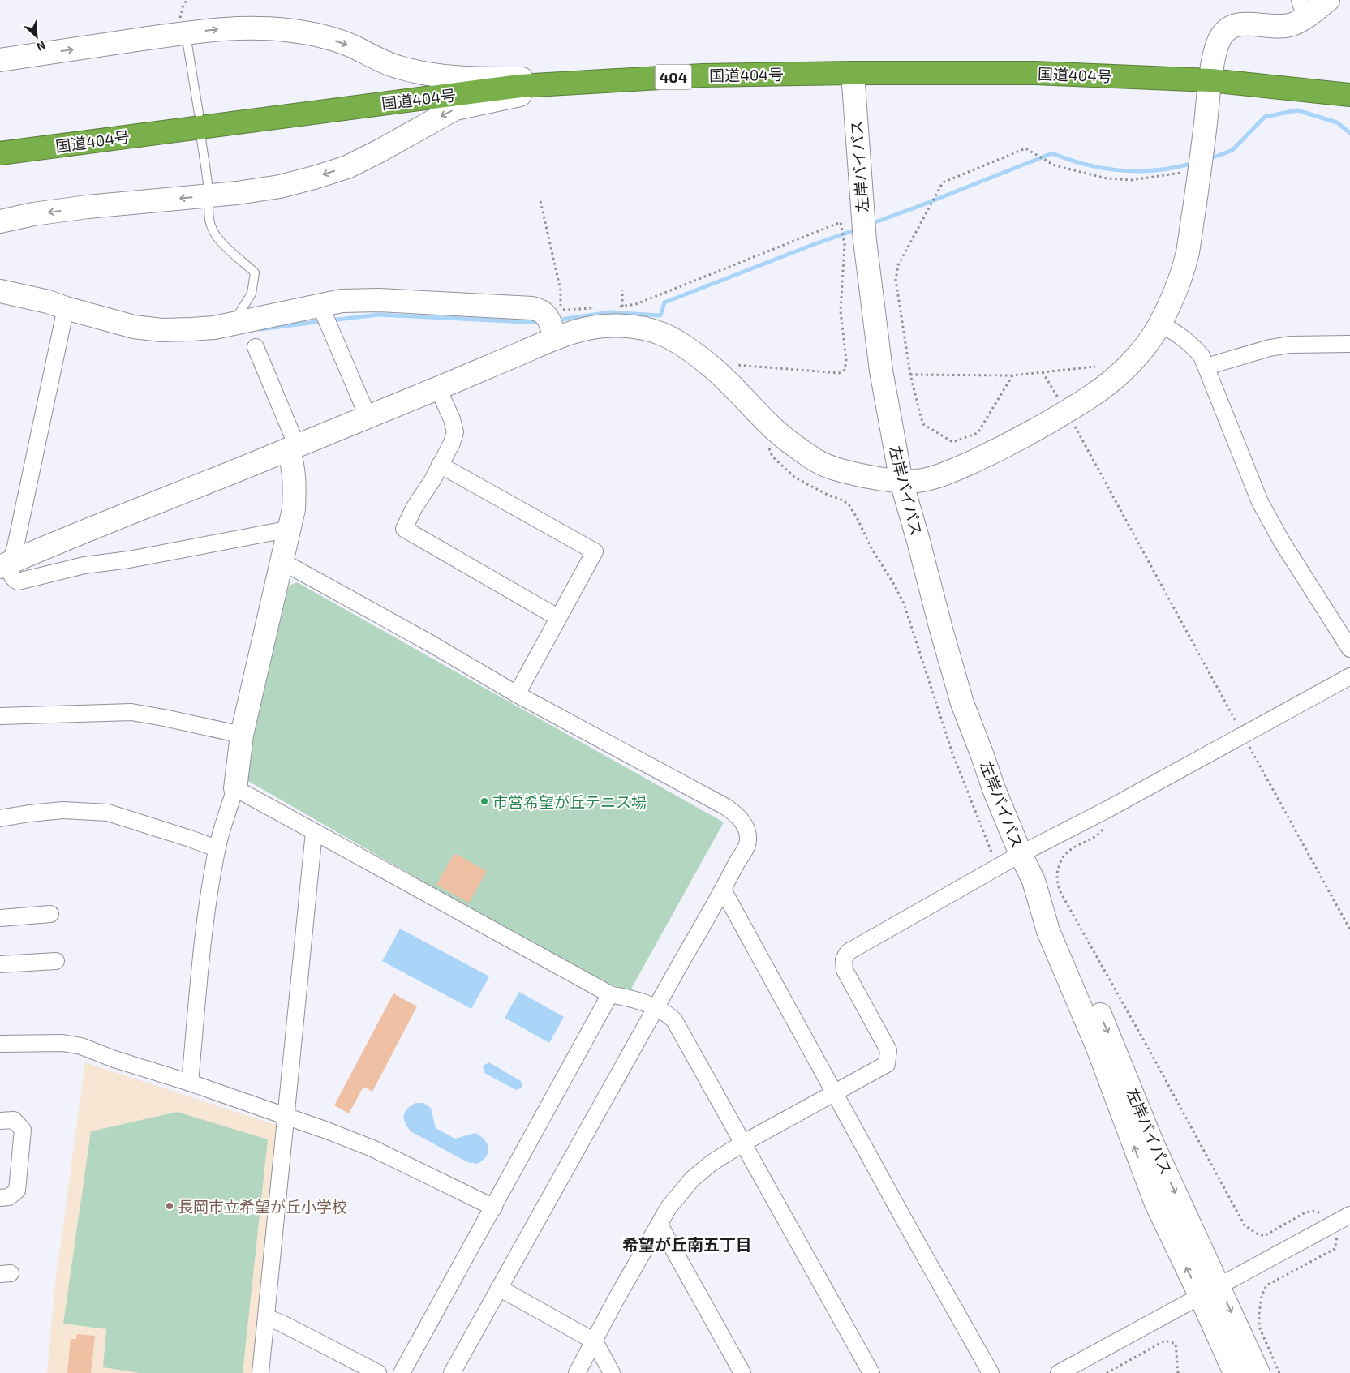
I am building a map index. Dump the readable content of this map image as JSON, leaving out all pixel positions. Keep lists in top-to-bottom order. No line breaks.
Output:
{"streets":{"highway":["国道404号","404"],"street":["左岸バイパス"]},"crossings":[["国道404号","左岸バイパス"]],"districts":["希望が丘南五丁目"],"places":["市営希望が丘テニス場","長岡市立希望が丘小学校"],"north":"bottom right"}
